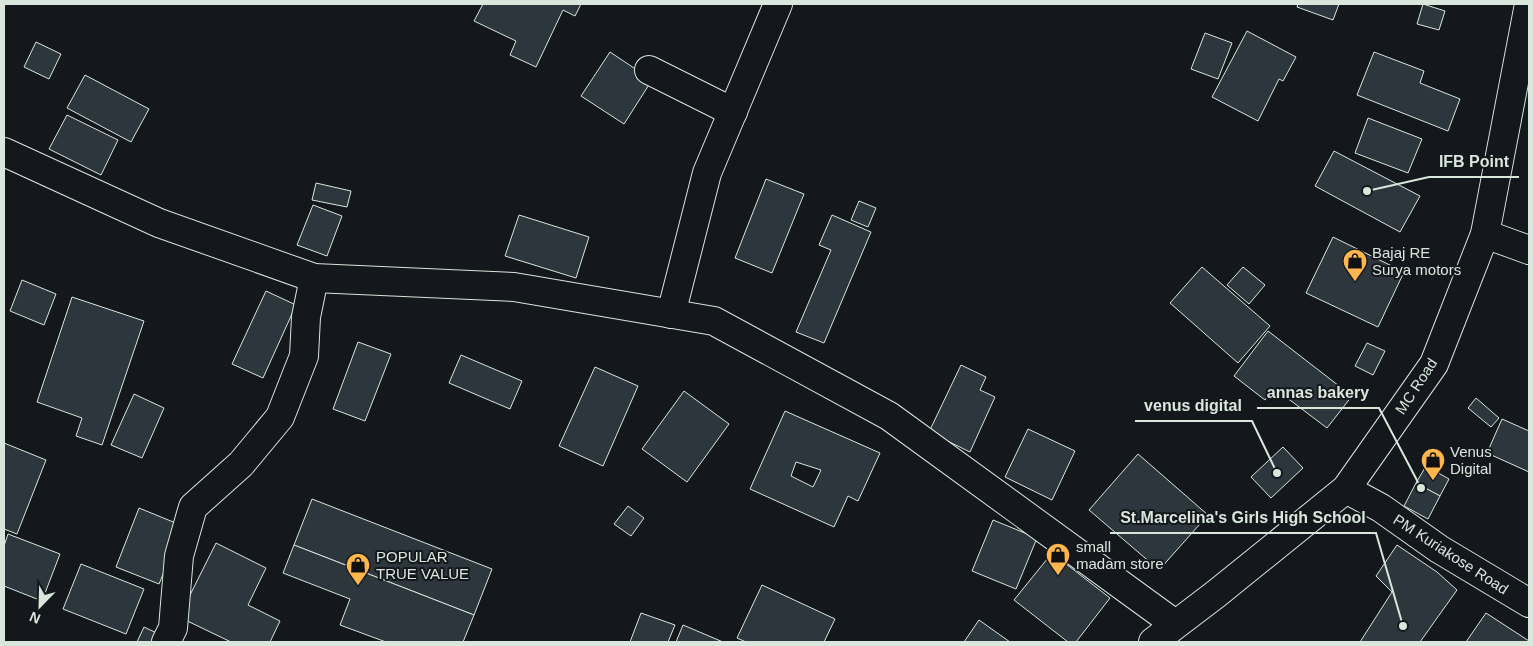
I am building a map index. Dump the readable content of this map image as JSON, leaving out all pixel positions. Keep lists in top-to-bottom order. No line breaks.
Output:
{"streets":{"street":["MC Road","PM Kuriakose Road"]},"crossings":[["MC Road","PM Kuriakose Road"]],"places":{"other":["IFB Point","venus digital","annas bakery","St.Marcelina's Girls High School"],"shop":["Bajaj RE Surya motors","Venus Digital","small madam store","POPULAR TRUE VALUE"]},"north":"bottom left"}
